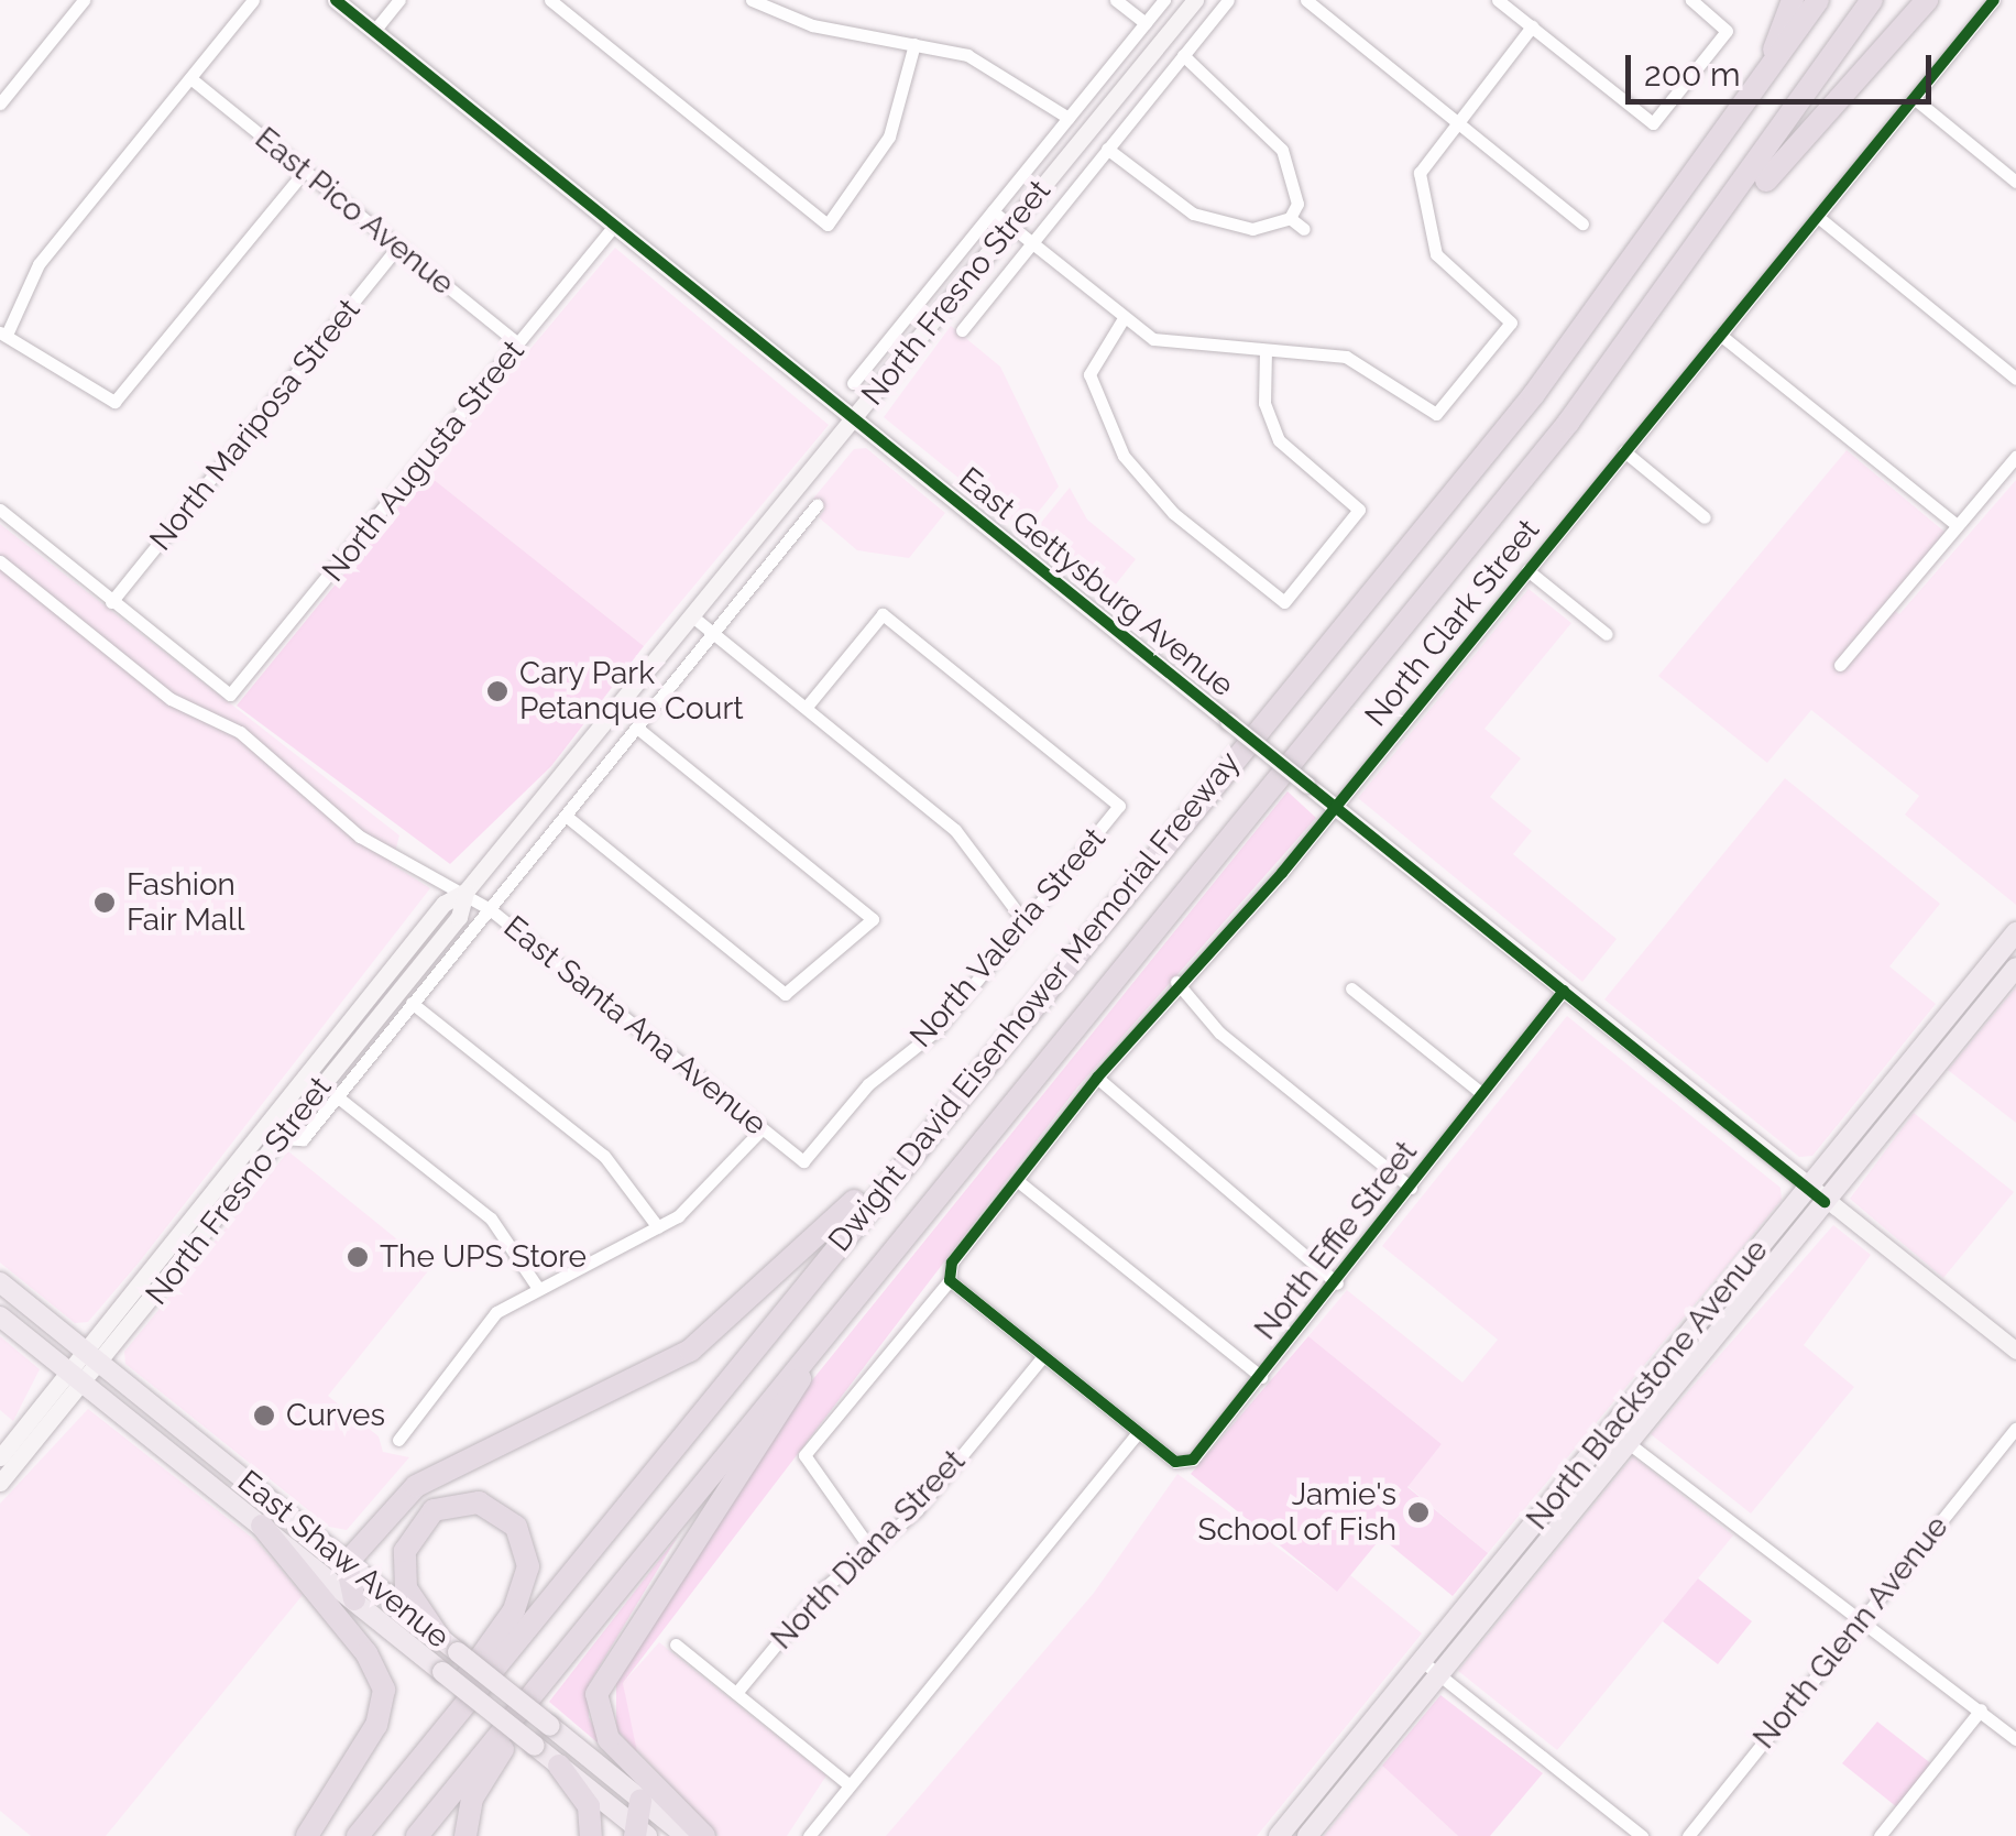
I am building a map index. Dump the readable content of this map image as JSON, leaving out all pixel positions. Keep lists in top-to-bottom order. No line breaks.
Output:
{"streets":{"highway":["Dwight David Eisenhower Memorial Freeway"],"main road":["North Fresno Street","East Gettysburg Avenue","North Blackstone Avenue","East Shaw Avenue"],"street":["East Pico Avenue","North Mariposa Street","North Augusta Street","North Clark Street","North Valeria Street","East Santa Ana Avenue","North Effie Street","North Diana Street","North Glenn Avenue"]},"crossings":[["East Pico Avenue","North Mariposa Street"],["East Pico Avenue","North Augusta Street"],["North Fresno Street","East Gettysburg Avenue"],["North Fresno Street","East Santa Ana Avenue"],["North Fresno Street","East Shaw Avenue"],["North Mariposa Street","North Augusta Street"],["North Augusta Street","East Gettysburg Avenue"],["East Gettysburg Avenue","North Clark Street"],["East Gettysburg Avenue","North Effie Street"],["East Gettysburg Avenue","North Blackstone Avenue"],["North Clark Street","North Diana Street"],["North Valeria Street","East Santa Ana Avenue"]],"places":["Cary Park Petanque Court","Fashion Fair Mall","The UPS Store","Curves","Jamie's School of Fish"],"scale_bar":"200 m"}
